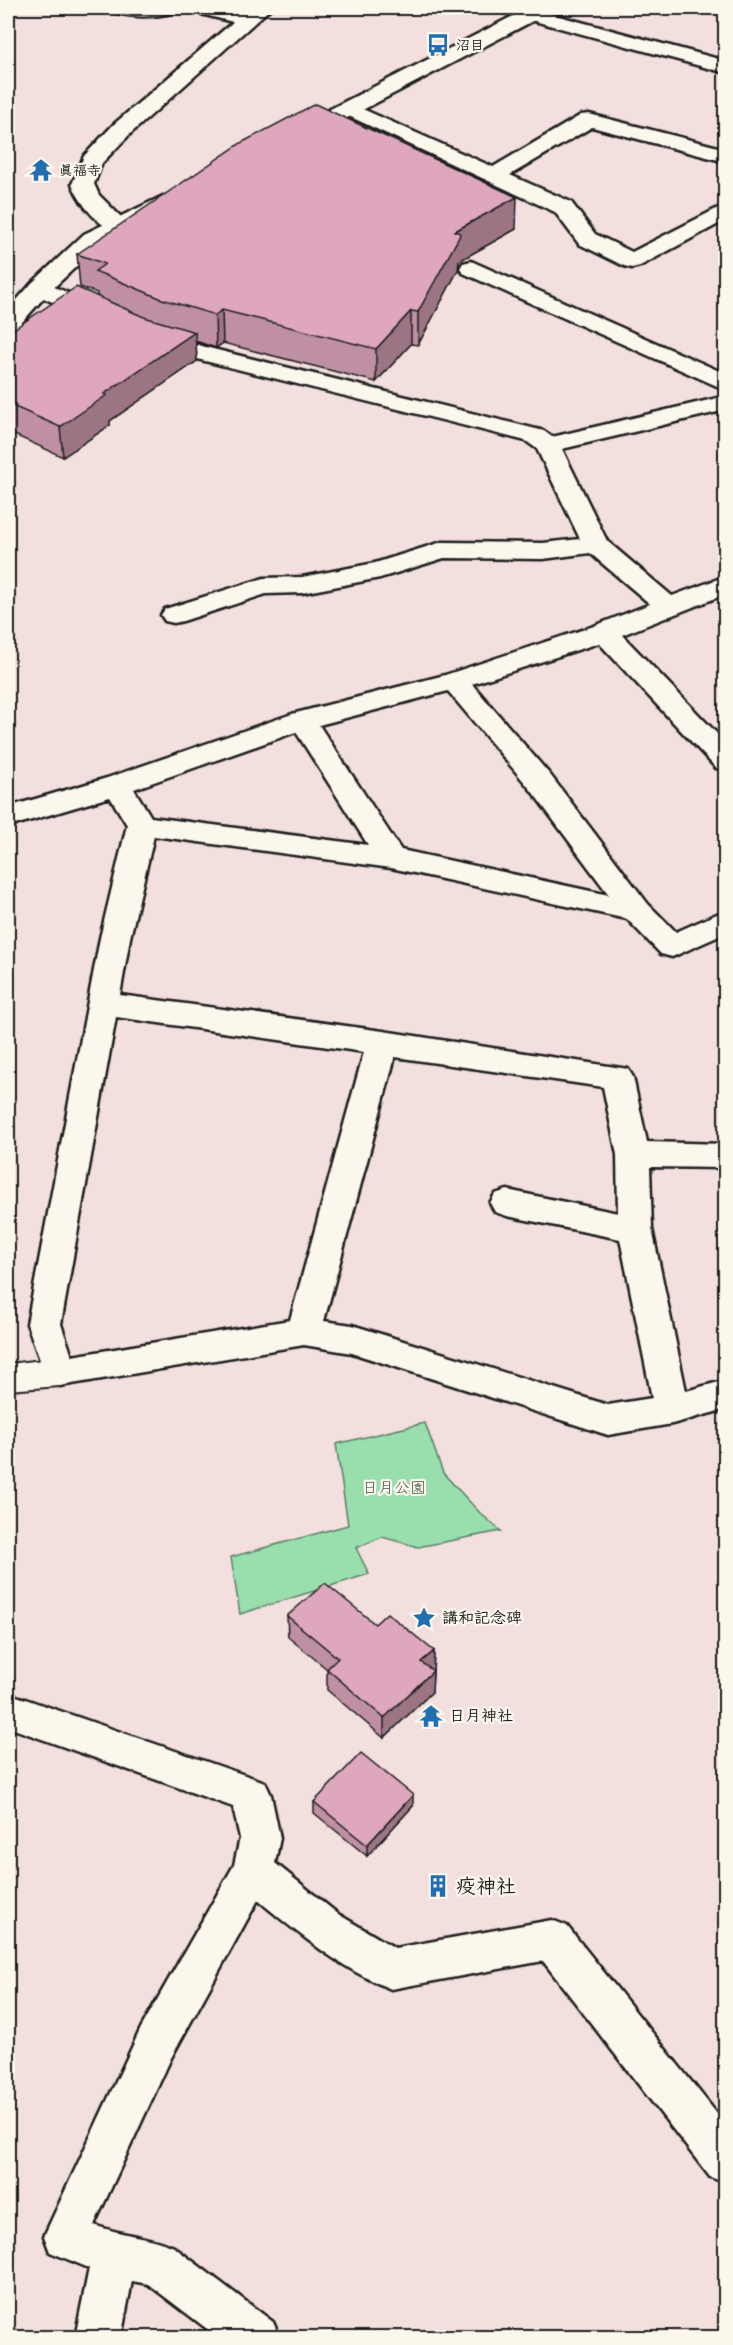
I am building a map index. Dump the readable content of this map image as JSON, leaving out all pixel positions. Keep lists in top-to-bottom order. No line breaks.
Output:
{"parks":["日月公園"],"places":{"bus stop":["沼目"],"temple":["眞福寺","日月神社"],"place":["講和記念碑"],"building":["疫神社"]}}
